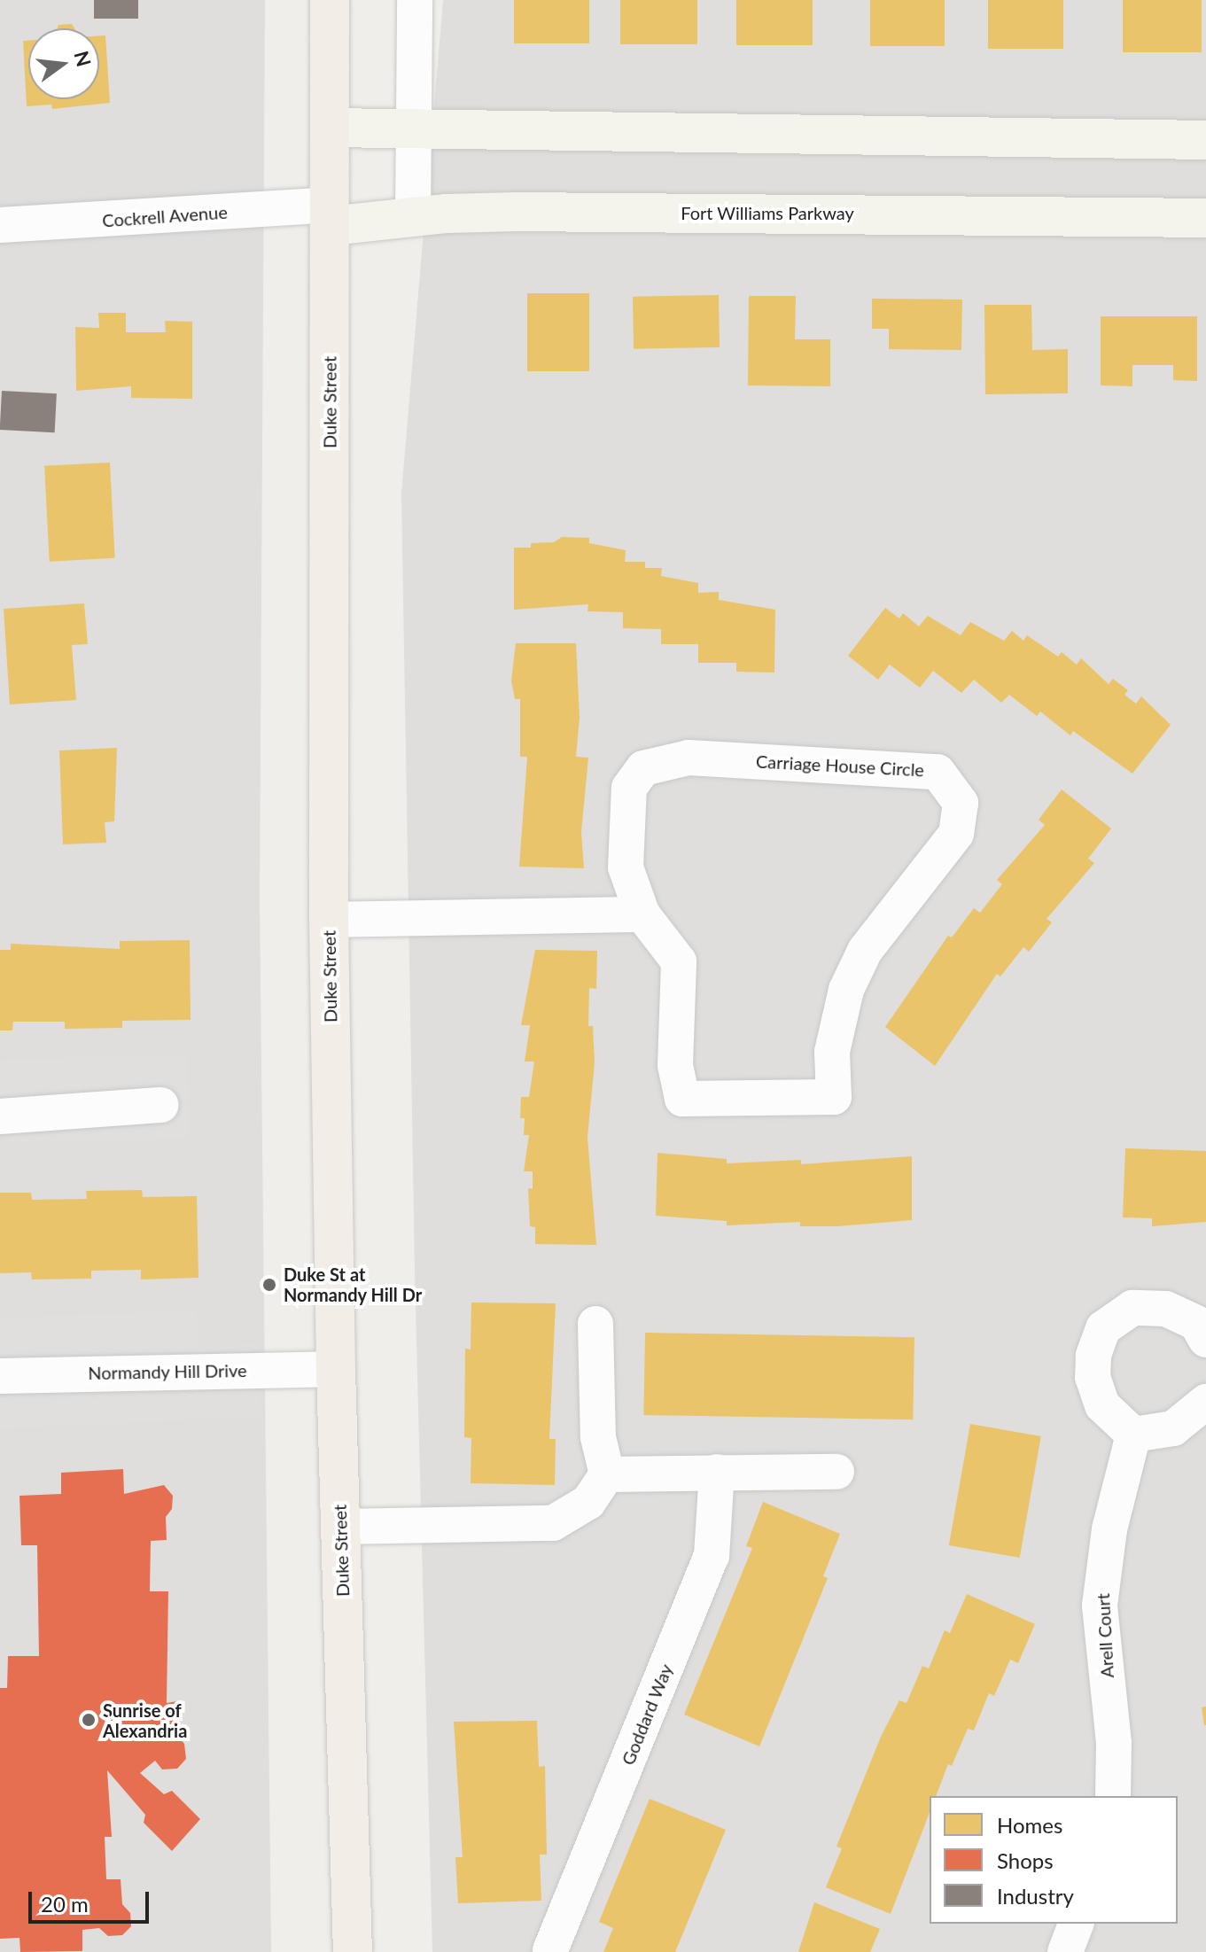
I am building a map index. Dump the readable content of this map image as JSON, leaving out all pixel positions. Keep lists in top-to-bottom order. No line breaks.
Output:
{"streets":{"main road":["Duke Street"],"street":["Fort Williams Parkway","Cockrell Avenue","Carriage House Circle","Normandy Hill Drive","Arell Court","Goddard Way"]},"crossings":[["Fort Williams Parkway","Cockrell Avenue"],["Fort Williams Parkway","Duke Street"],["Cockrell Avenue","Duke Street"],["Duke Street","Normandy Hill Drive"]],"places":["Duke St at Normandy Hill Dr","Sunrise of Alexandria"],"legend":["Homes","Shops","Industry"],"scale_bar":"20 m","north":"right"}
